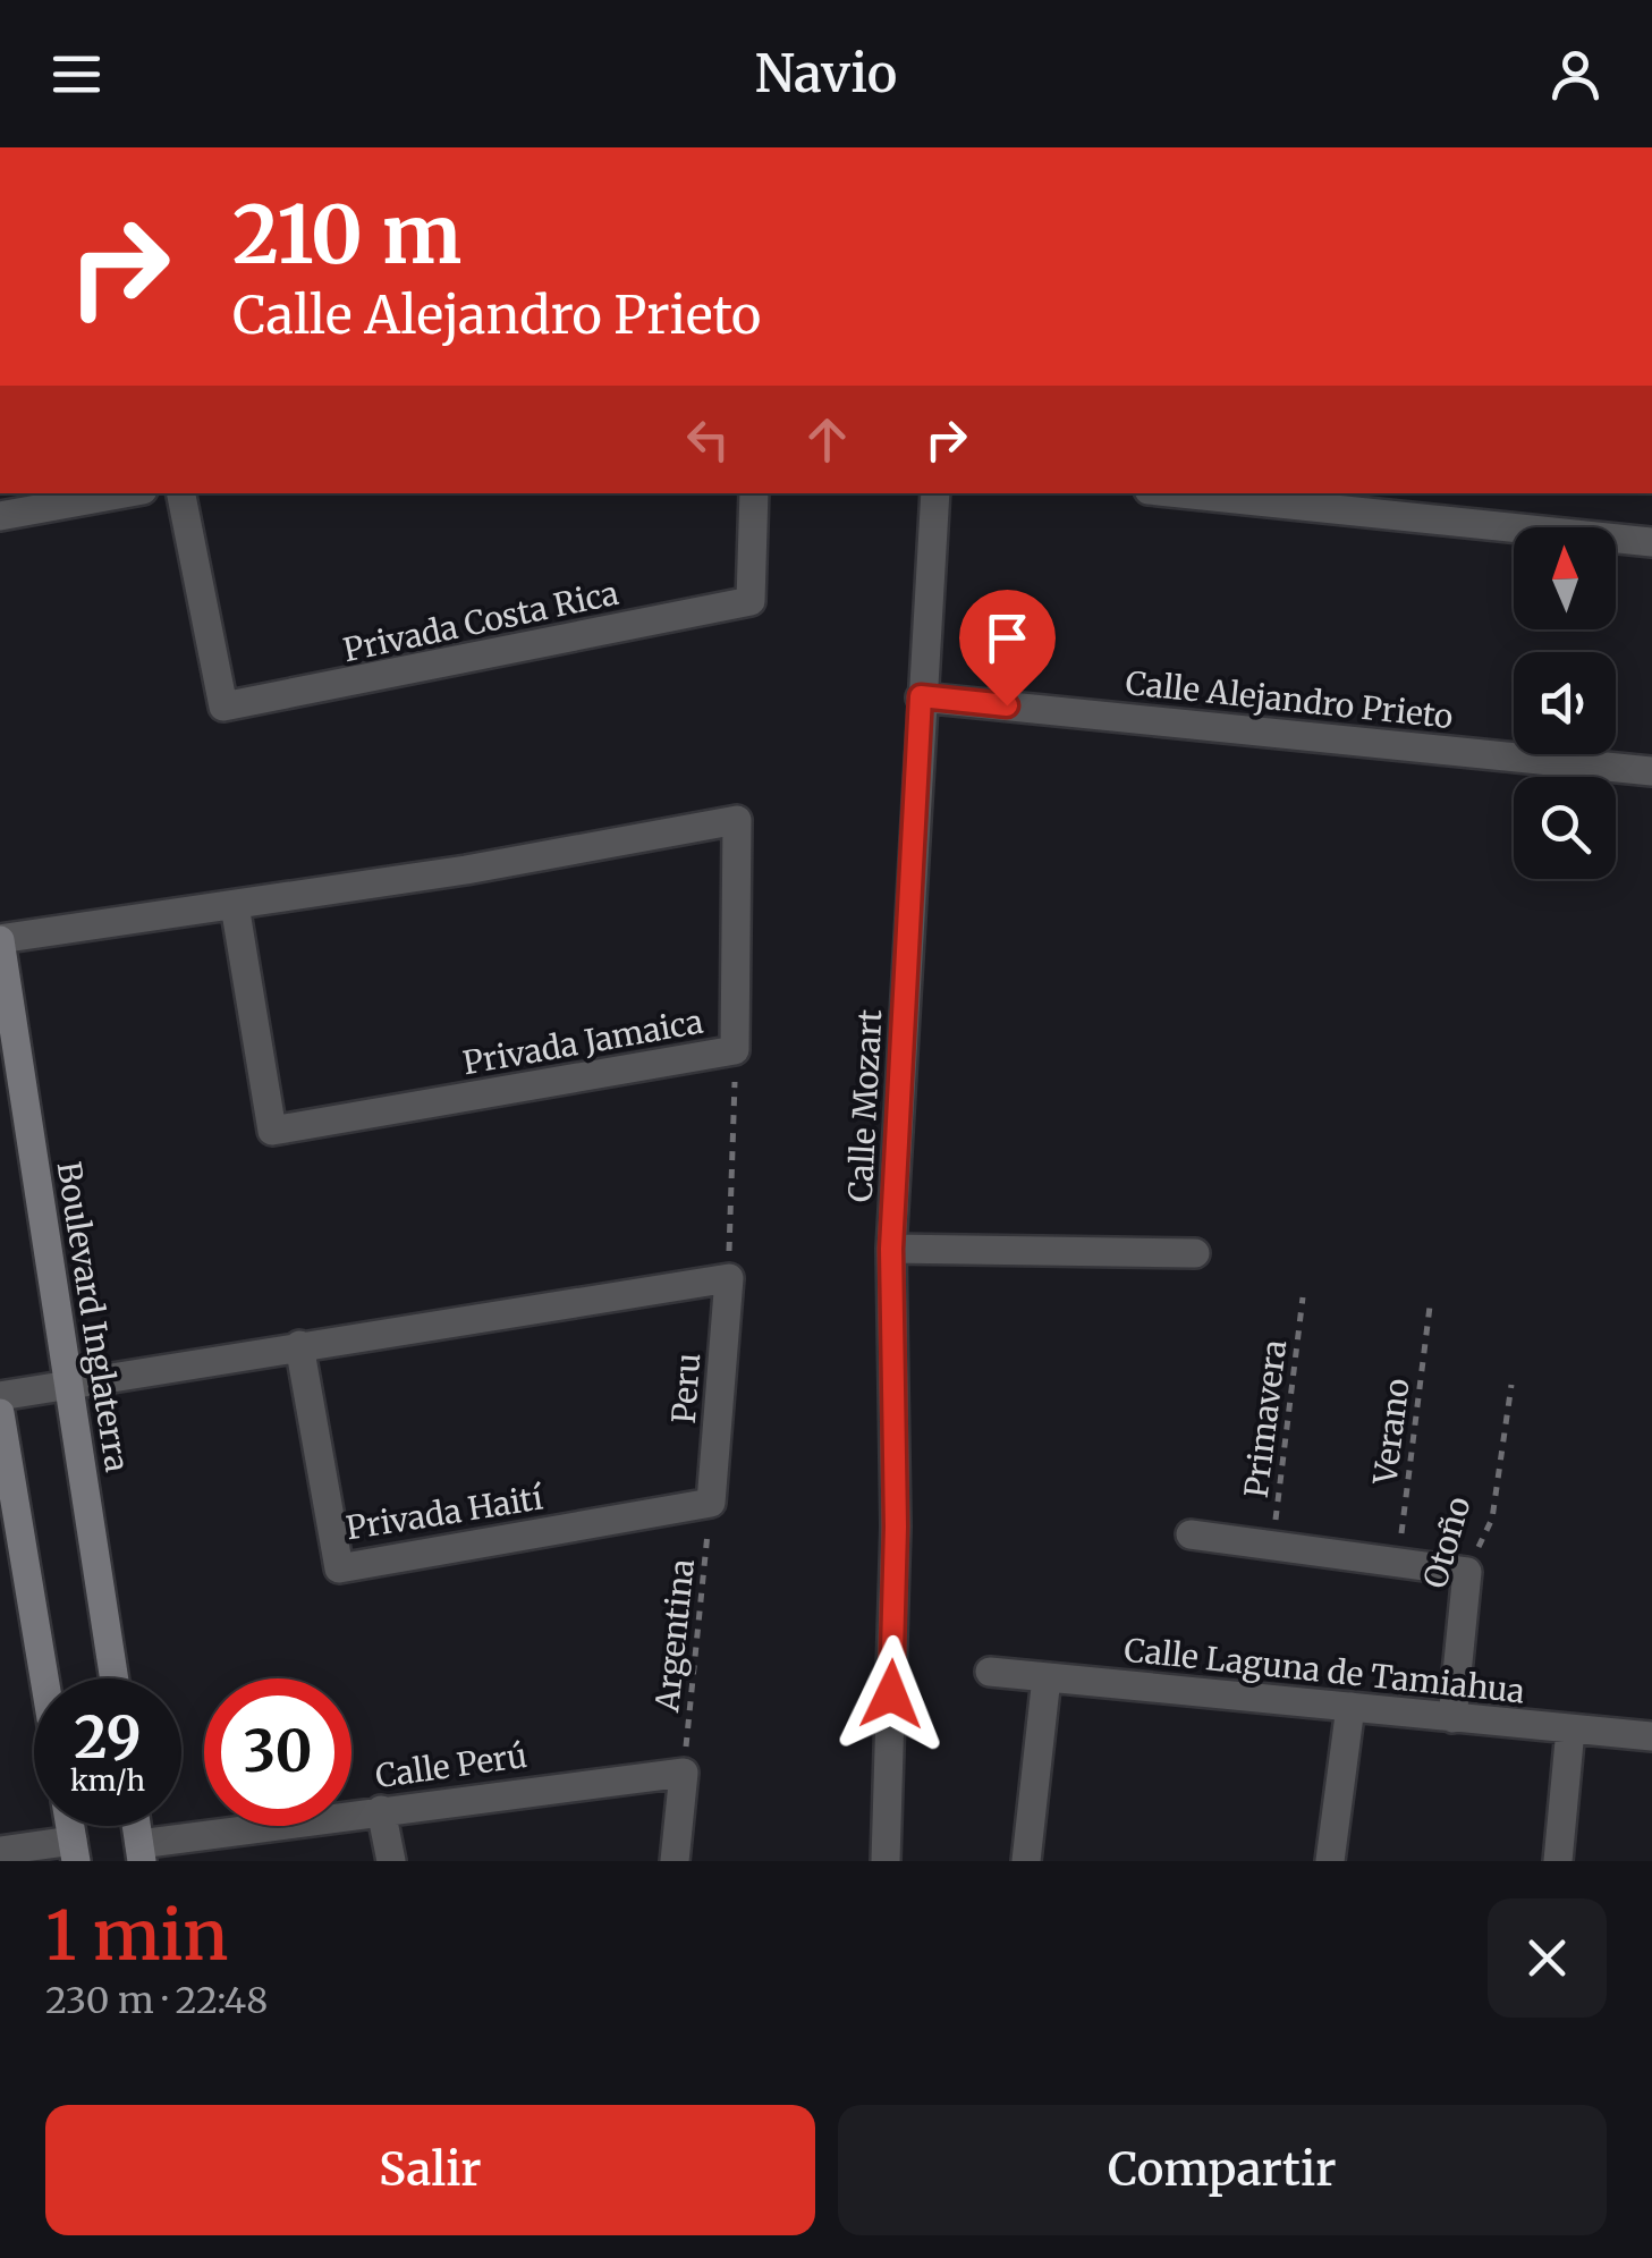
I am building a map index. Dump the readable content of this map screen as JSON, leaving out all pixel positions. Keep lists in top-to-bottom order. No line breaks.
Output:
{"streets":{"main road":["Boulevard Inglaterra"],"street":["Privada Costa Rica","Calle Alejandro Prieto","Privada Jamaica","Calle Mozart","Peru","Privada Haití","Otoño","Calle Laguna de Tamiahua","Calle Perú"],"path":["Primavera","Verano","Argentina"]},"crossings":[["Calle Alejandro Prieto","Calle Mozart"],["Privada Jamaica","Boulevard Inglaterra"],["Peru","Privada Haití"],["Peru","Argentina"],["Privada Haití","Argentina"],["Otoño","Calle Laguna de Tamiahua"],["Argentina","Calle Perú"]],"north":"top","page":{"header":"Navio","turn":["210 m","Calle Alejandro Prieto"],"speed":"29 km/h","limit":"30","heading":["1 min","230 m · 22:48"],"buttons":["Salir","Compartir"]}}
